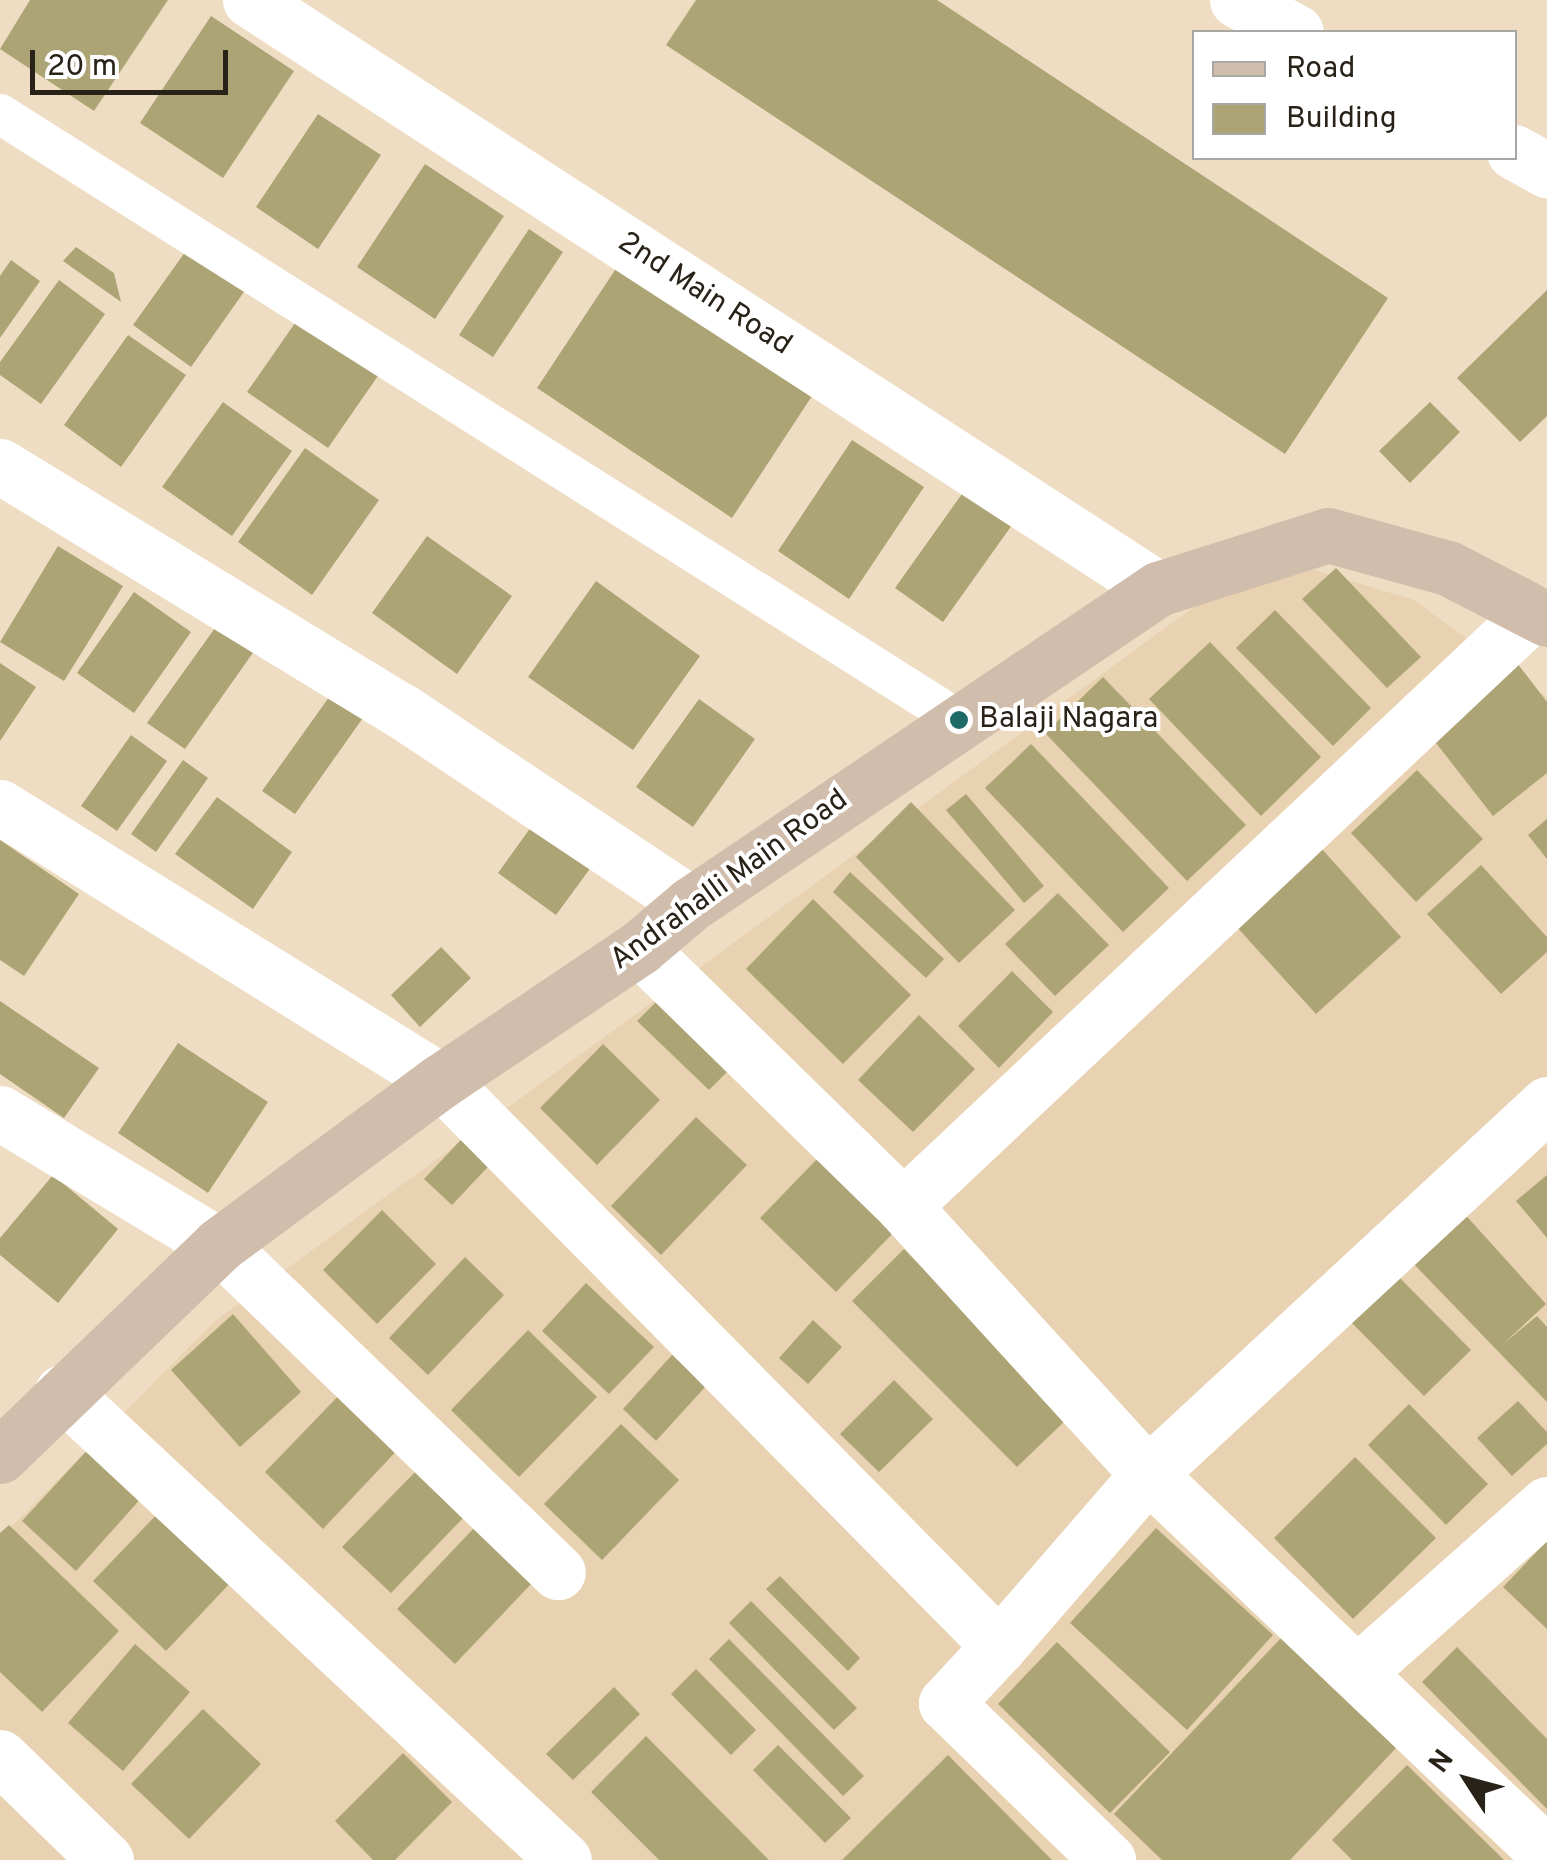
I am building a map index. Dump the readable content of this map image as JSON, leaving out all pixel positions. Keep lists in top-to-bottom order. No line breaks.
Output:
{"streets":{"street":["2nd Main Road","Andrahalli Main Road"]},"crossings":[["2nd Main Road","Andrahalli Main Road"]],"places":["Balaji Nagara"],"legend":["Road","Building"],"scale_bar":"20 m","north":"top left"}
